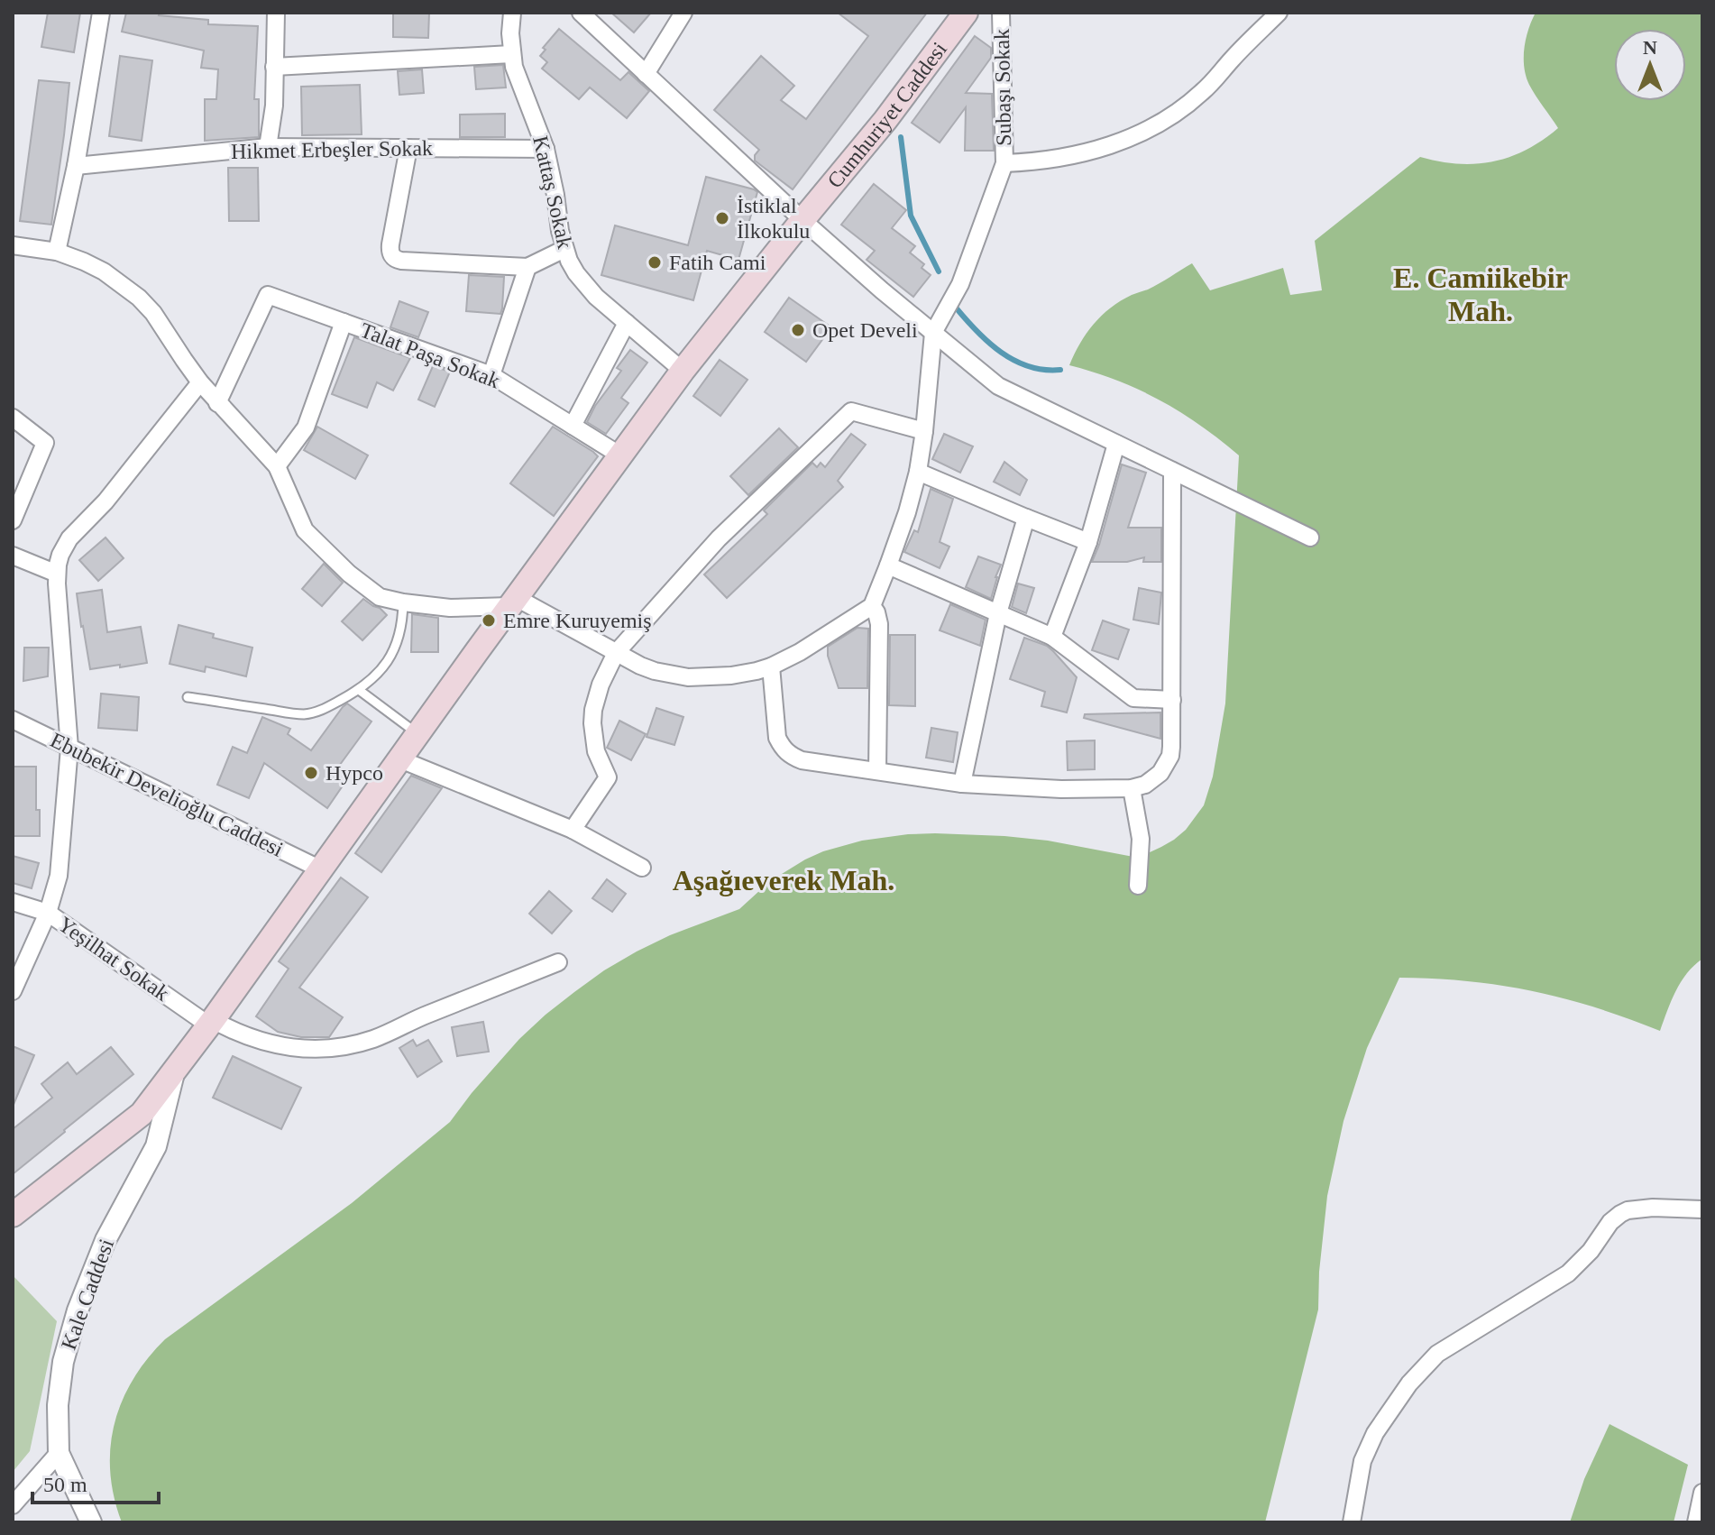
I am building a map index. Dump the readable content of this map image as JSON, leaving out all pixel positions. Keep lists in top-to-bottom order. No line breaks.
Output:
{"streets":{"main road":["Cumhuriyet Caddesi"],"street":["Subaşı Sokak","Hikmet Erbeşler Sokak","Kattaş Sokak","Talat Paşa Sokak","Ebubekir Develioğlu Caddesi","Yeşilhat Sokak","Kale Caddesi"]},"crossings":[["Hikmet Erbeşler Sokak","Kattaş Sokak"]],"districts":["E. Camiikebir Mah.","Aşağıeverek Mah."],"places":["İstiklal İlkokulu","Fatih Cami","Opet Develi","Emre Kuruyemiş","Hypco"],"scale_bar":"50 m","north":"top"}
